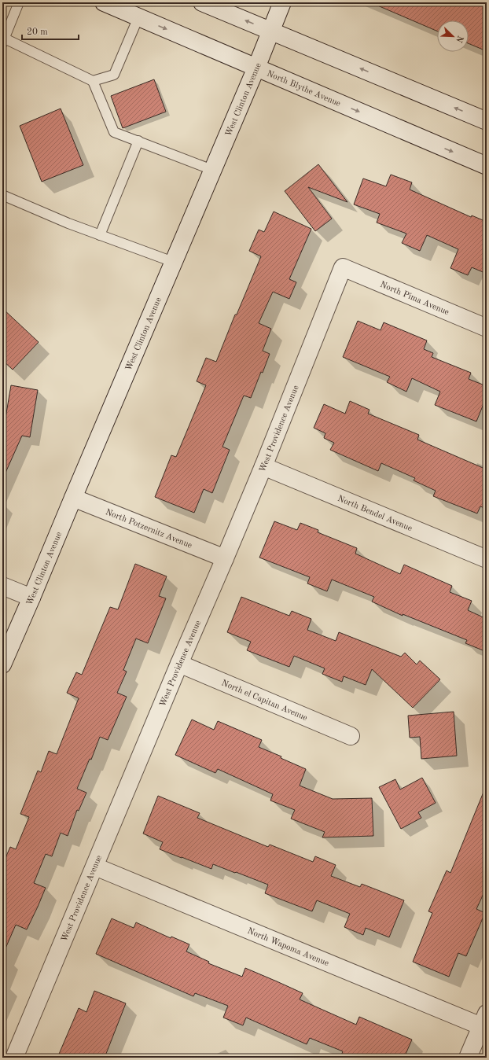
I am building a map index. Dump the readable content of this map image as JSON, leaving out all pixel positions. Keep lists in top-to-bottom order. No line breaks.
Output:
{"streets":{"street":["North Blythe Avenue","West Clinton Avenue","North Pima Avenue","West Providence Avenue","North Bendel Avenue","North Potzernitz Avenue","North el Capitan Avenue","North Wapoma Avenue"]},"crossings":[["North Blythe Avenue","West Clinton Avenue"],["West Clinton Avenue","North Potzernitz Avenue"],["North Pima Avenue","West Providence Avenue"],["West Providence Avenue","North Bendel Avenue"],["West Providence Avenue","North Potzernitz Avenue"],["West Providence Avenue","North el Capitan Avenue"],["West Providence Avenue","North Wapoma Avenue"]],"scale_bar":"20 m","north":"bottom right"}
